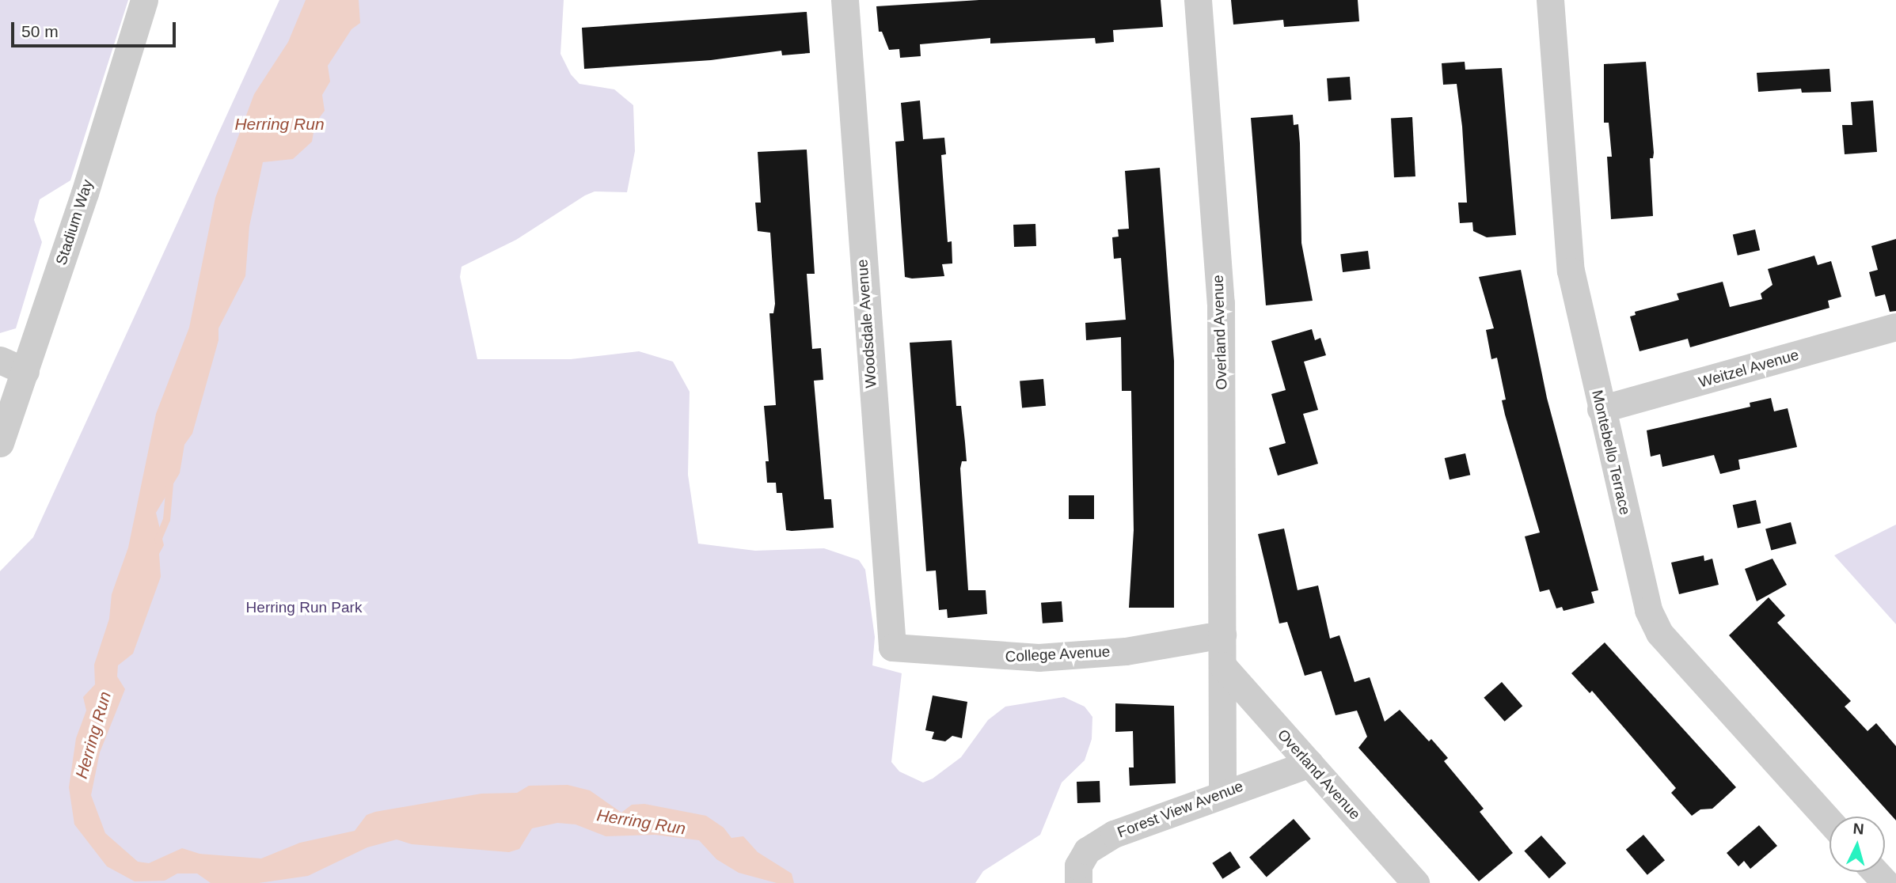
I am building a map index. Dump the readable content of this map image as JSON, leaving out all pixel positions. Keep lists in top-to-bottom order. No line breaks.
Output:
{"streets":{"street":["Stadium Way","Woodsdale Avenue","Overland Avenue","Weitzel Avenue","Montebello Terrace","College Avenue","Forest View Avenue"]},"crossings":[["Woodsdale Avenue","College Avenue"],["Overland Avenue","College Avenue"],["Overland Avenue","Forest View Avenue"],["Weitzel Avenue","Montebello Terrace"]],"water":["Herring Run"],"parks":["Herring Run Park"],"scale_bar":"50 m","north":"top"}
